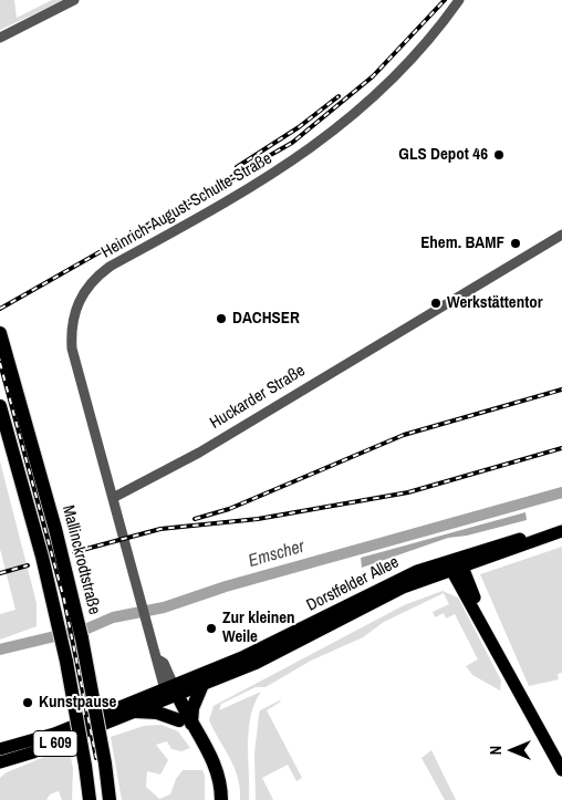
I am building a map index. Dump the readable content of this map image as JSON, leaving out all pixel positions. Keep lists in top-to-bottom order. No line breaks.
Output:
{"streets":{"highway":["Mallinckrodtstraße"],"main road":["Dorstfelder Allee","L 609"],"street":["Heinrich-August-Schulte-Straße","Huckarder Straße"]},"crossings":[["Heinrich-August-Schulte-Straße","Huckarder Straße"],["Dorstfelder Allee","L 609"]],"water":["Emscher"],"places":["GLS Depot 46","Ehem. BAMF","Werkstättentor","DACHSER","Zur kleinen Weile","Kunstpause"],"north":"left"}
